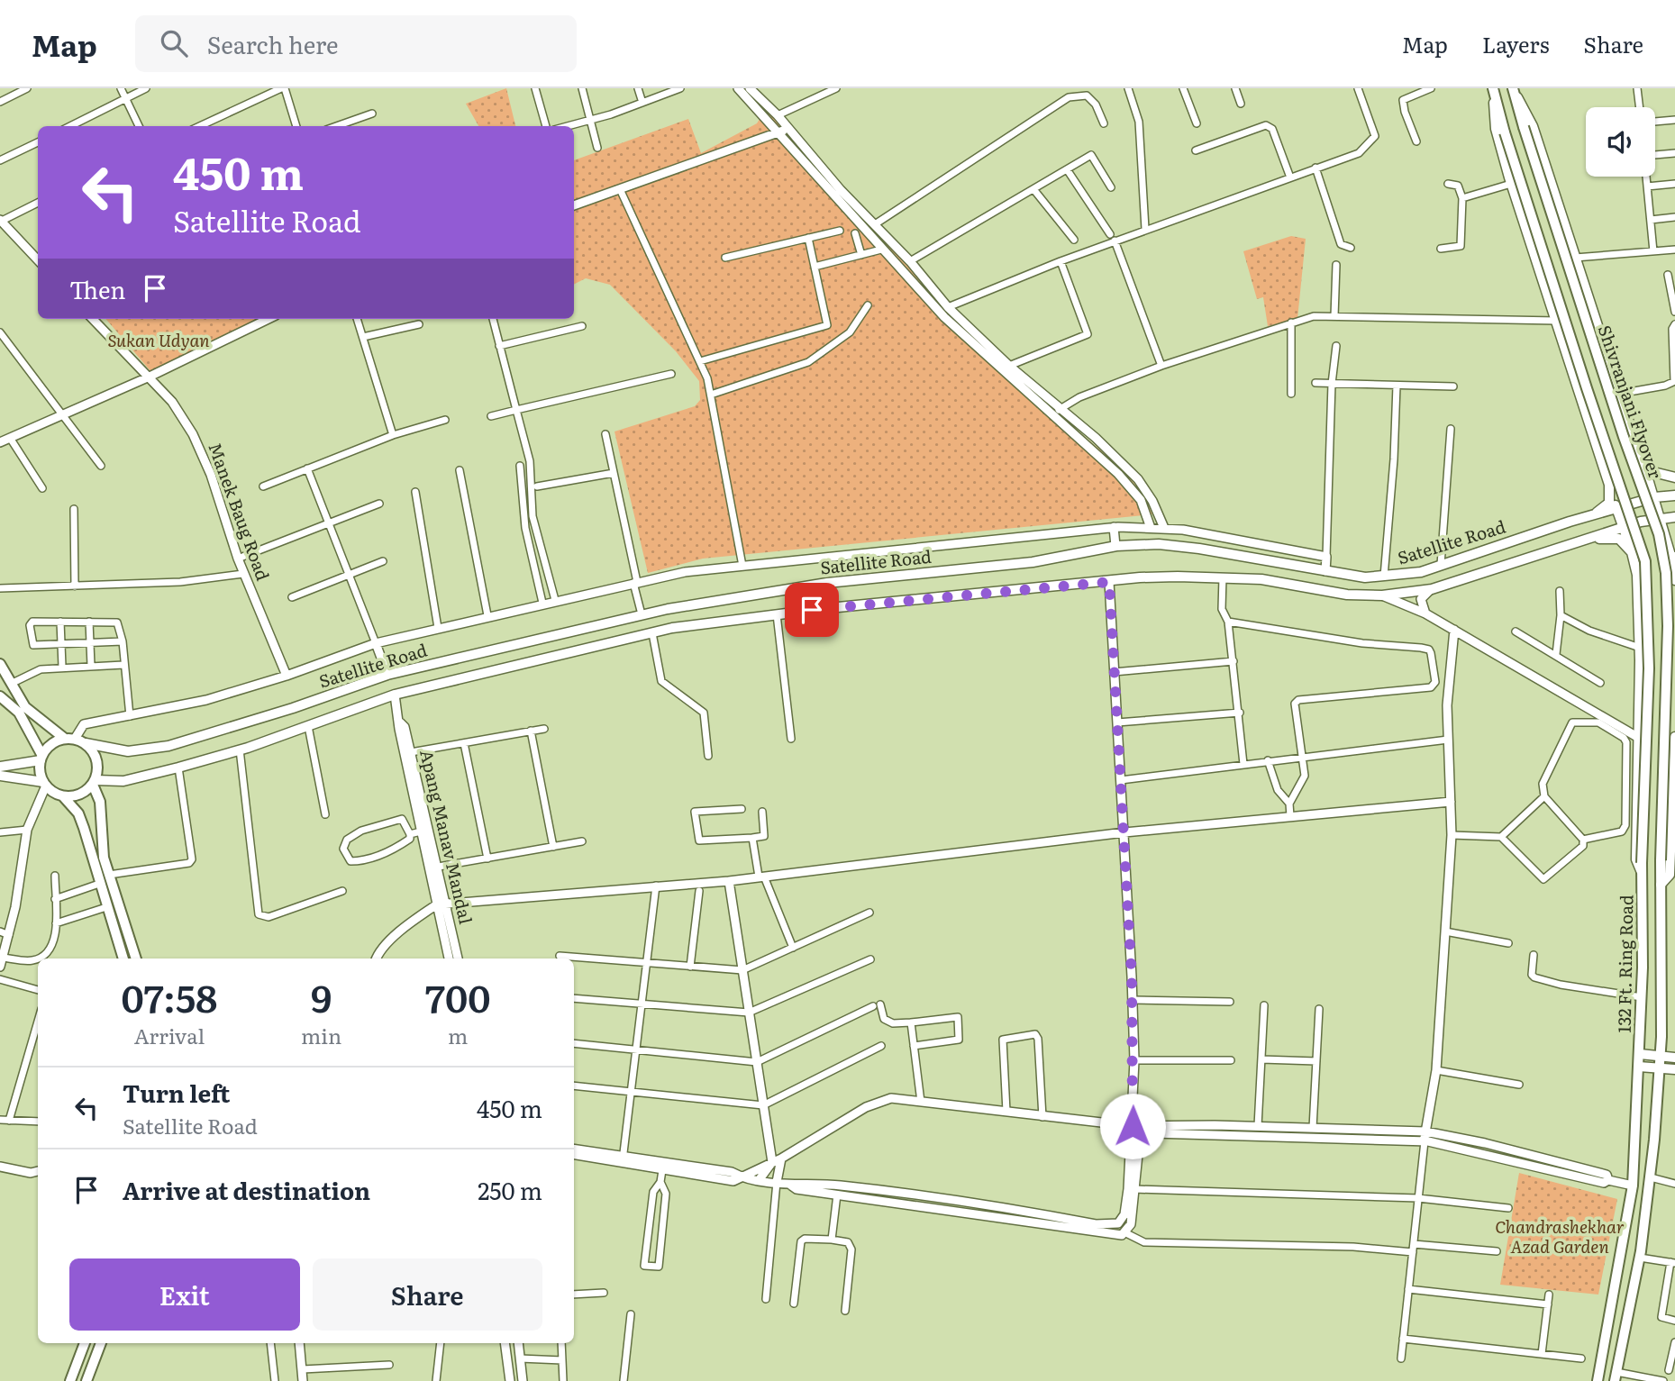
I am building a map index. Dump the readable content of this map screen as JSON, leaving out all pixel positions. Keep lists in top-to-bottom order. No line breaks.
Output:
{"streets":{"main road":["Shivranjani Flyover","Satellite Road","132 Ft. Ring Road"],"street":["Manek Baug Road","Apang Manav Mandal"]},"crossings":[["Shivranjani Flyover","132 Ft. Ring Road"]],"parks":["Sukan Udyan","Chandrashekhar Azad Garden"],"page":{"header":"Map","search":"Search here","nav":["Map","Layers","Share"],"turn":["450 m","Satellite Road"],"then":"Then","eta":["07:58","Arrival","9","min","700","m"],"list":[{"name":"Turn left","note":"Satellite Road","value":"450 m"},{"name":"Arrive at destination","value":"250 m"}],"buttons":["Exit","Share"]}}
